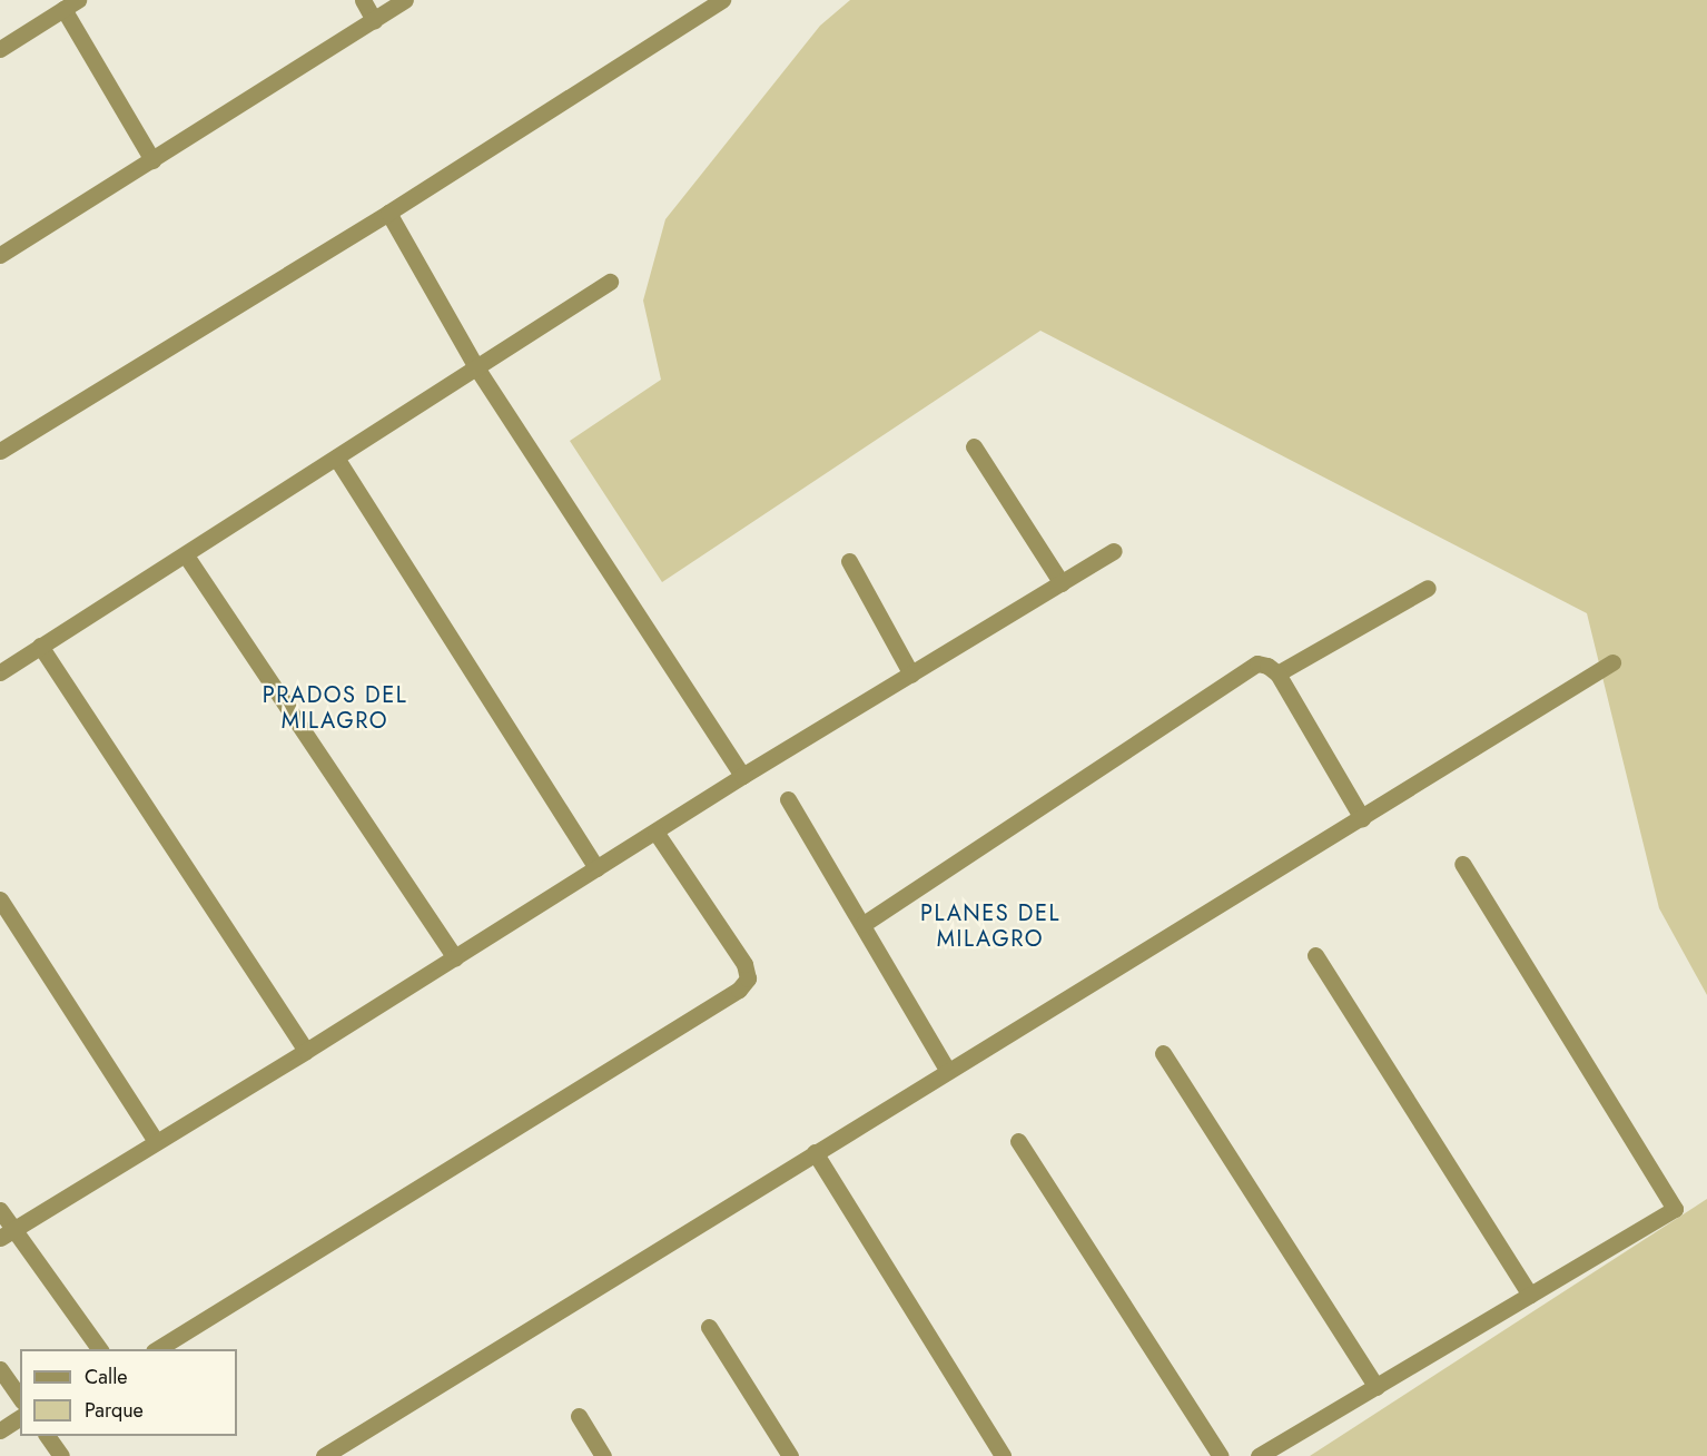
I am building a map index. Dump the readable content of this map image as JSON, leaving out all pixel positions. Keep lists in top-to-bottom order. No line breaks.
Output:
{"districts":["PRADOS DEL MILAGRO","PLANES DEL MILAGRO"],"legend":["Calle","Parque"]}
